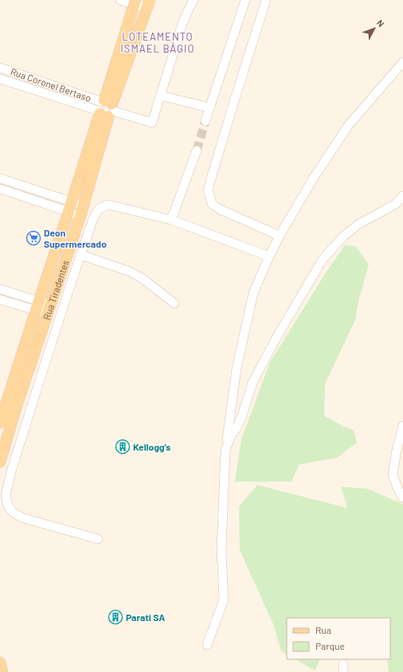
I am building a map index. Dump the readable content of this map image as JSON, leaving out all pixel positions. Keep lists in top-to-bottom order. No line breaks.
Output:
{"streets":{"main road":["Rua Tiradentes"],"street":["Rua Coronel Bertaso"]},"crossings":[["Rua Coronel Bertaso","Rua Tiradentes"]],"districts":["LOTEAMENTO ISMAEL BÁGIO"],"places":{"supermarket":["Deon Supermercado"],"building":["Kellogg's","Parati SA"]},"legend":["Rua","Parque"],"north":"top right"}
